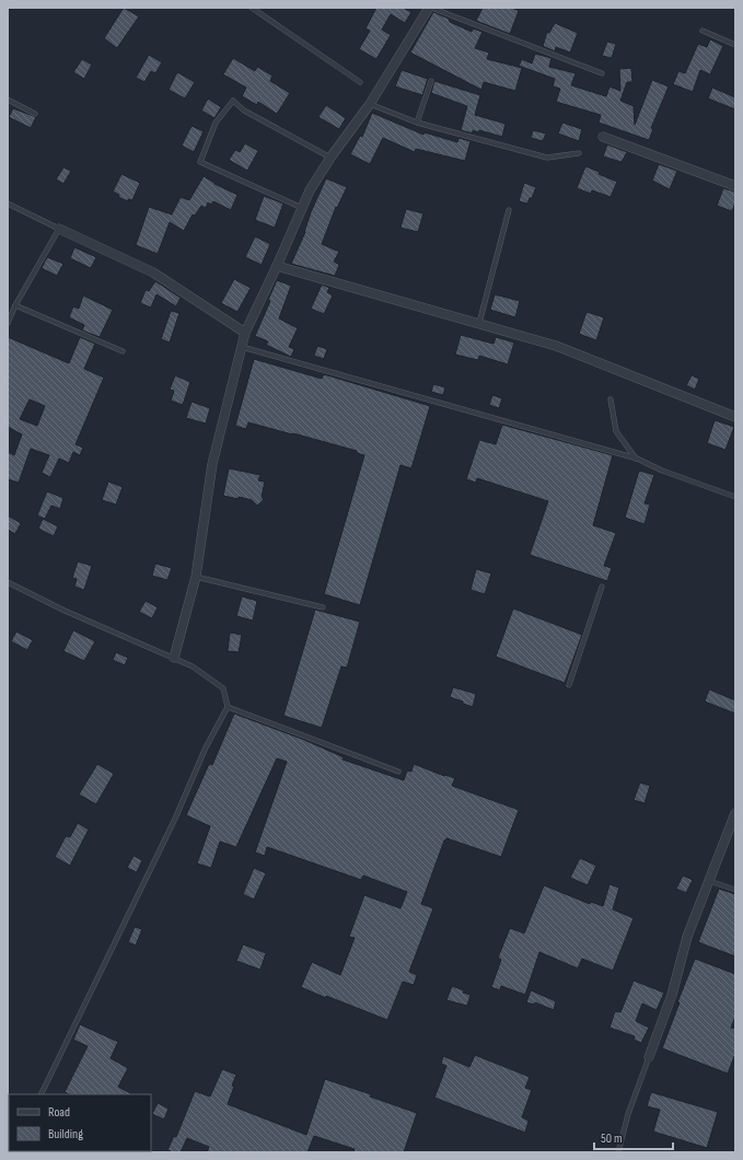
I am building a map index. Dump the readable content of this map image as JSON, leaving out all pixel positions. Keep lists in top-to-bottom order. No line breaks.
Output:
{"legend":["Road","Building"],"scale_bar":"50 m"}
